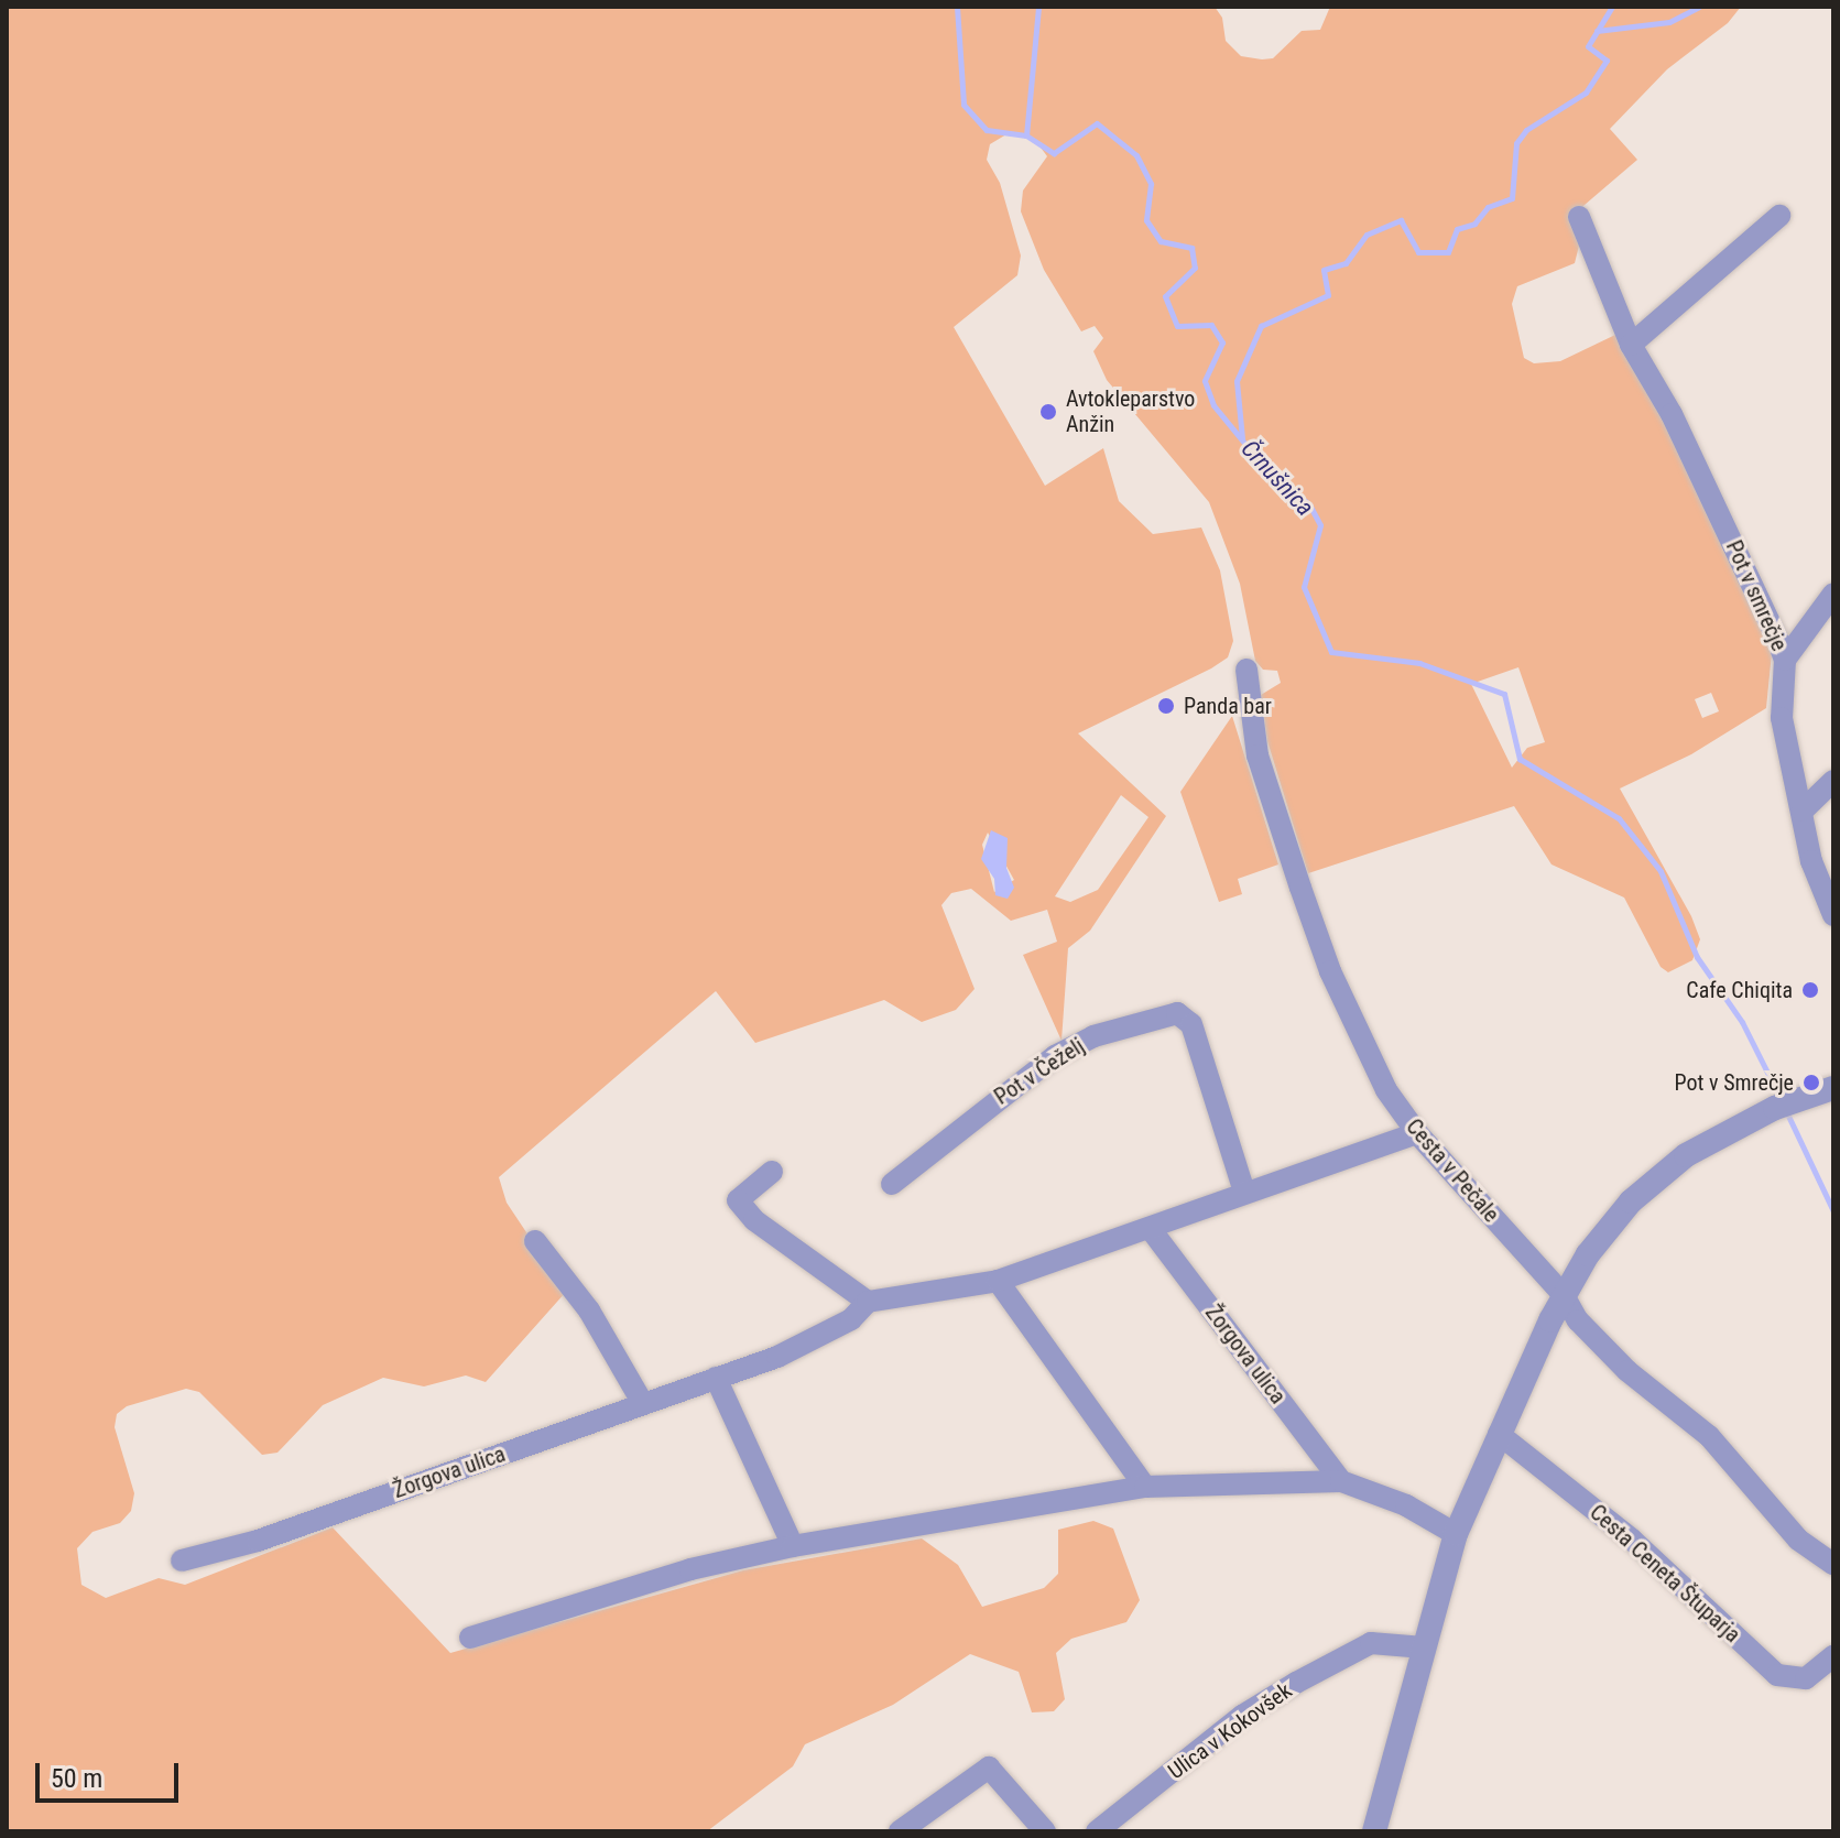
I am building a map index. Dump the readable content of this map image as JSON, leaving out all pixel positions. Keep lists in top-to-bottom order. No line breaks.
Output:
{"streets":{"street":["Pot v smrečje","Pot v Čeželj","Cesta v Pečale","Žorgova ulica","Cesta Ceneta Štuparja","Ulica v Kokovšek"]},"crossings":[["Pot v Čeželj","Žorgova ulica"],["Cesta v Pečale","Žorgova ulica"]],"water":["Črnušnica"],"places":["Avtokleparstvo Anžin","Panda bar","Cafe Chiqita","Pot v Smrečje"],"scale_bar":"50 m"}
